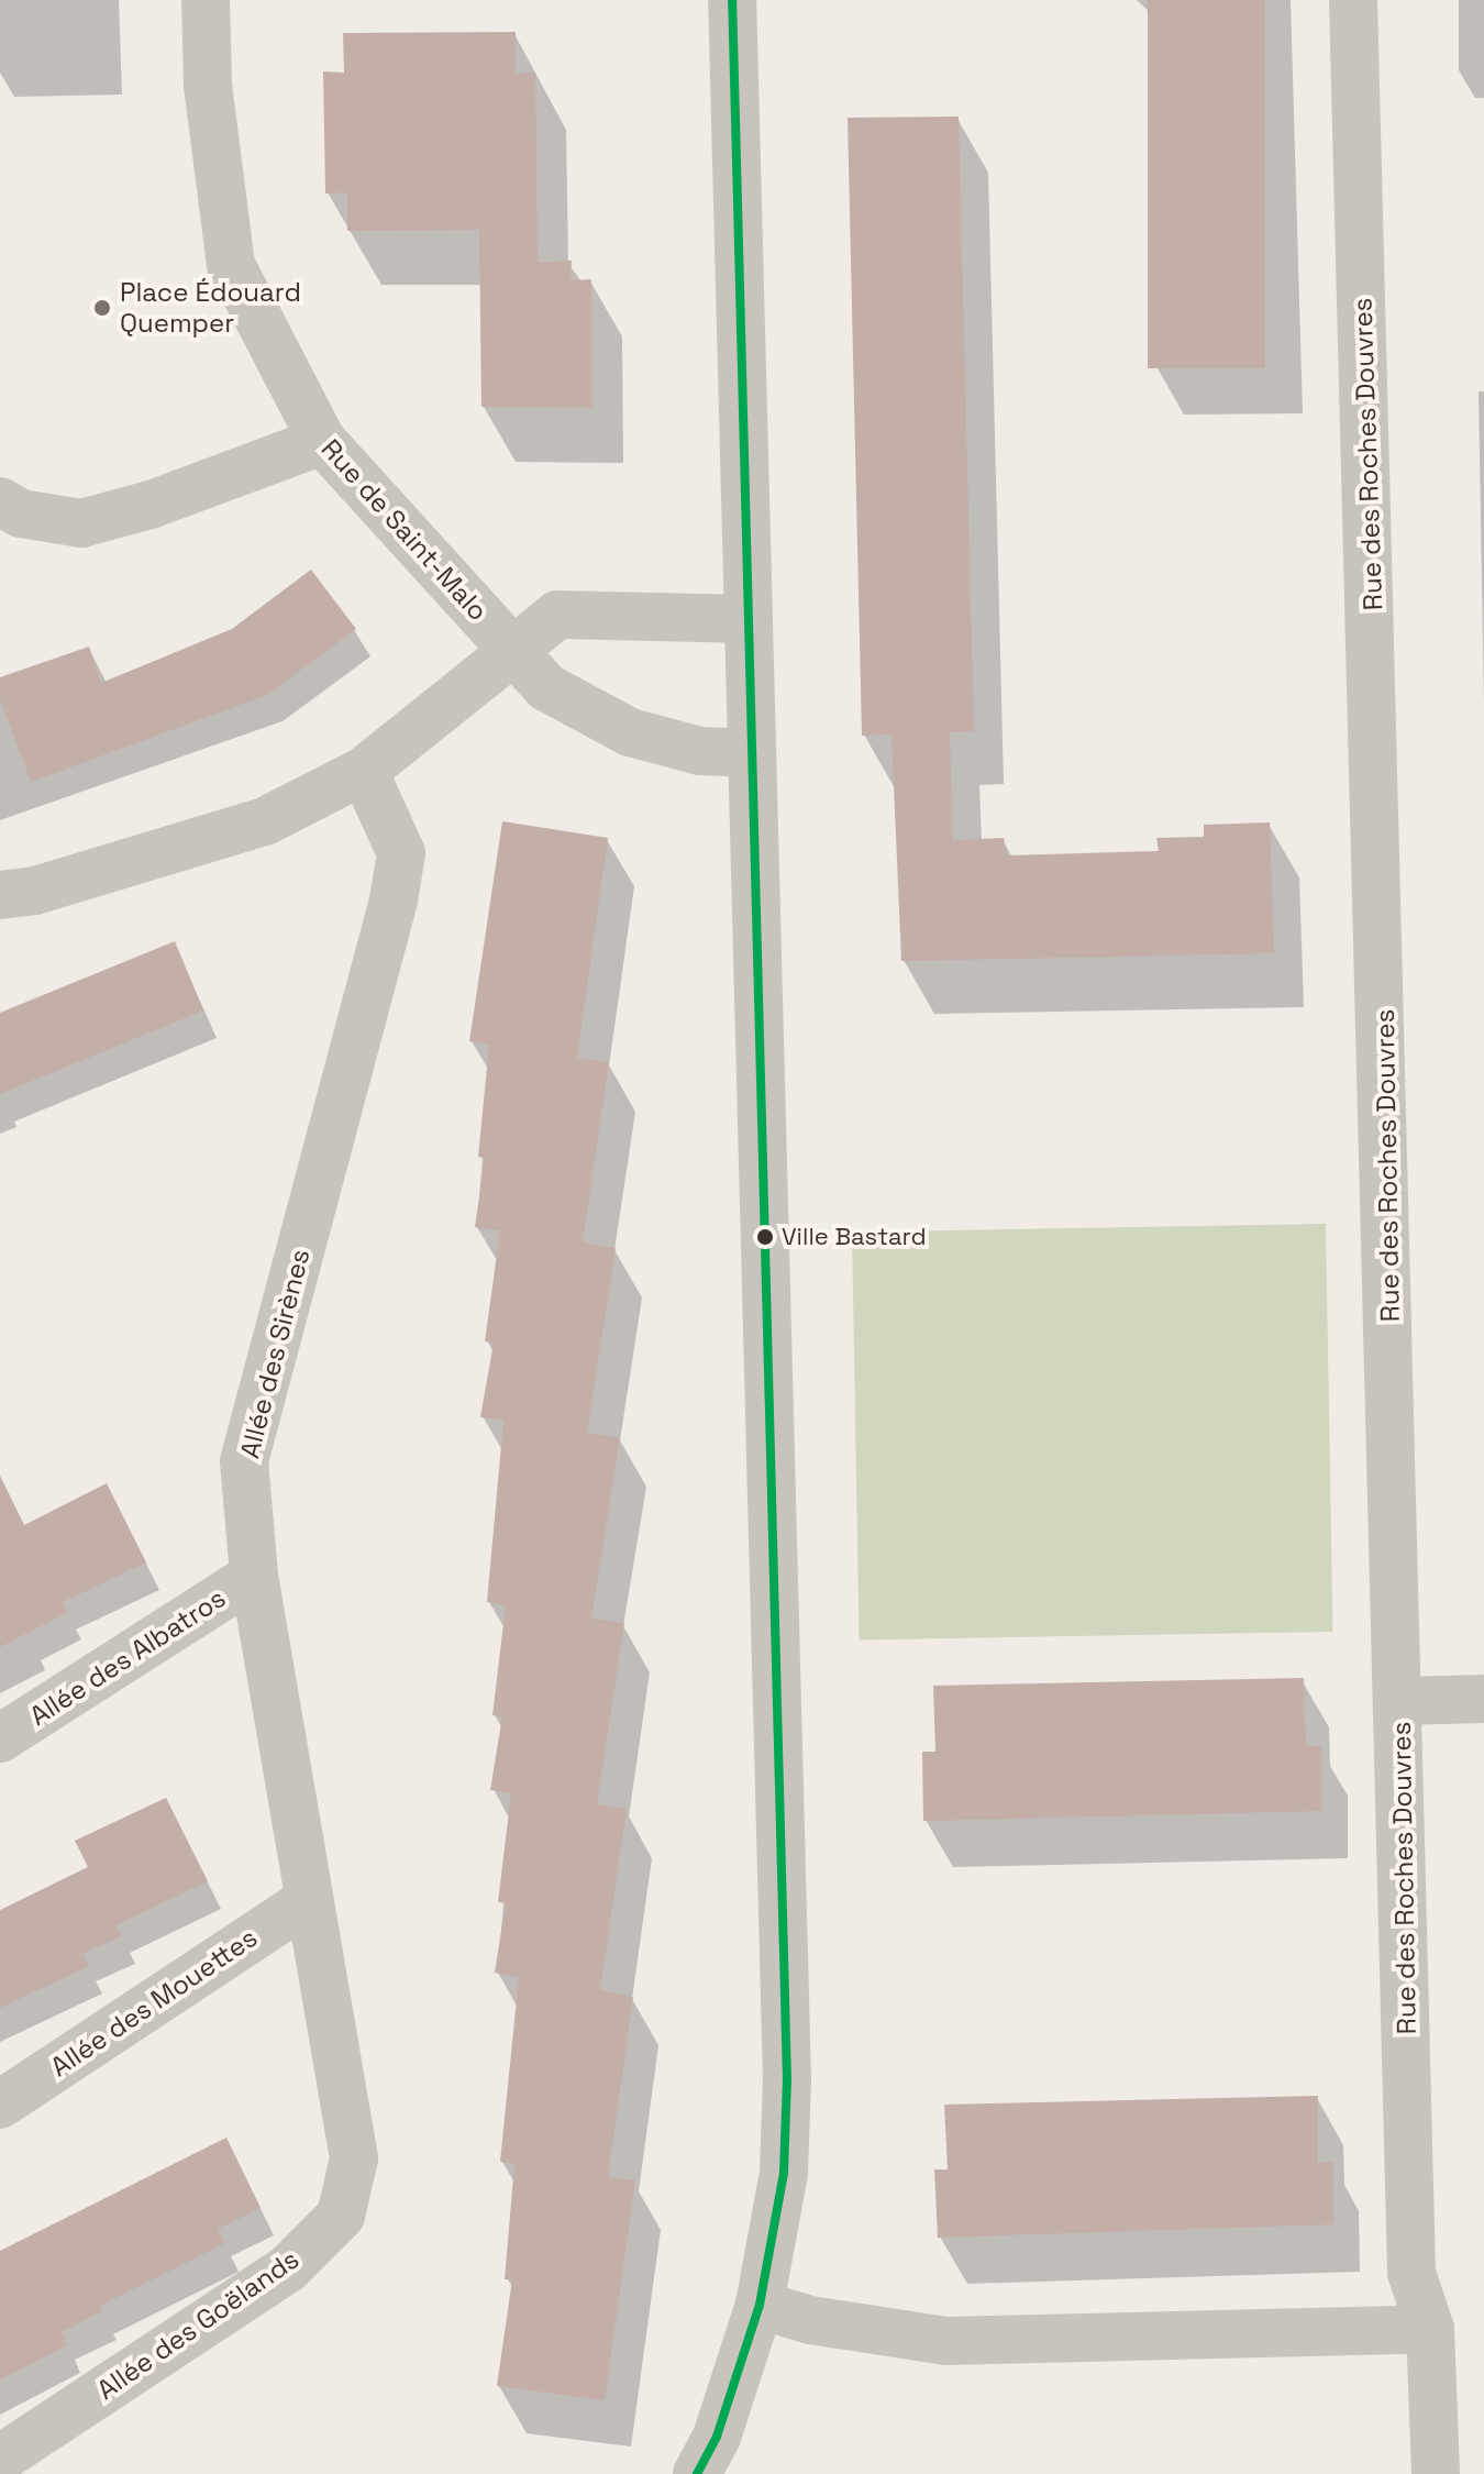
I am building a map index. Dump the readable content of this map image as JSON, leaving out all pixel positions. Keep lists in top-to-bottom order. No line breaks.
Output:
{"streets":{"street":["Rue des Roches Douvres","Rue de Saint-Malo","Allée des Sirènes","Allée des Albatros","Allée des Mouettes","Allée des Goëlands"]},"crossings":[["Allée des Sirènes","Allée des Albatros"],["Allée des Sirènes","Allée des Mouettes"],["Allée des Sirènes","Allée des Goëlands"]],"places":["Place Édouard Quemper","Ville Bastard"]}
